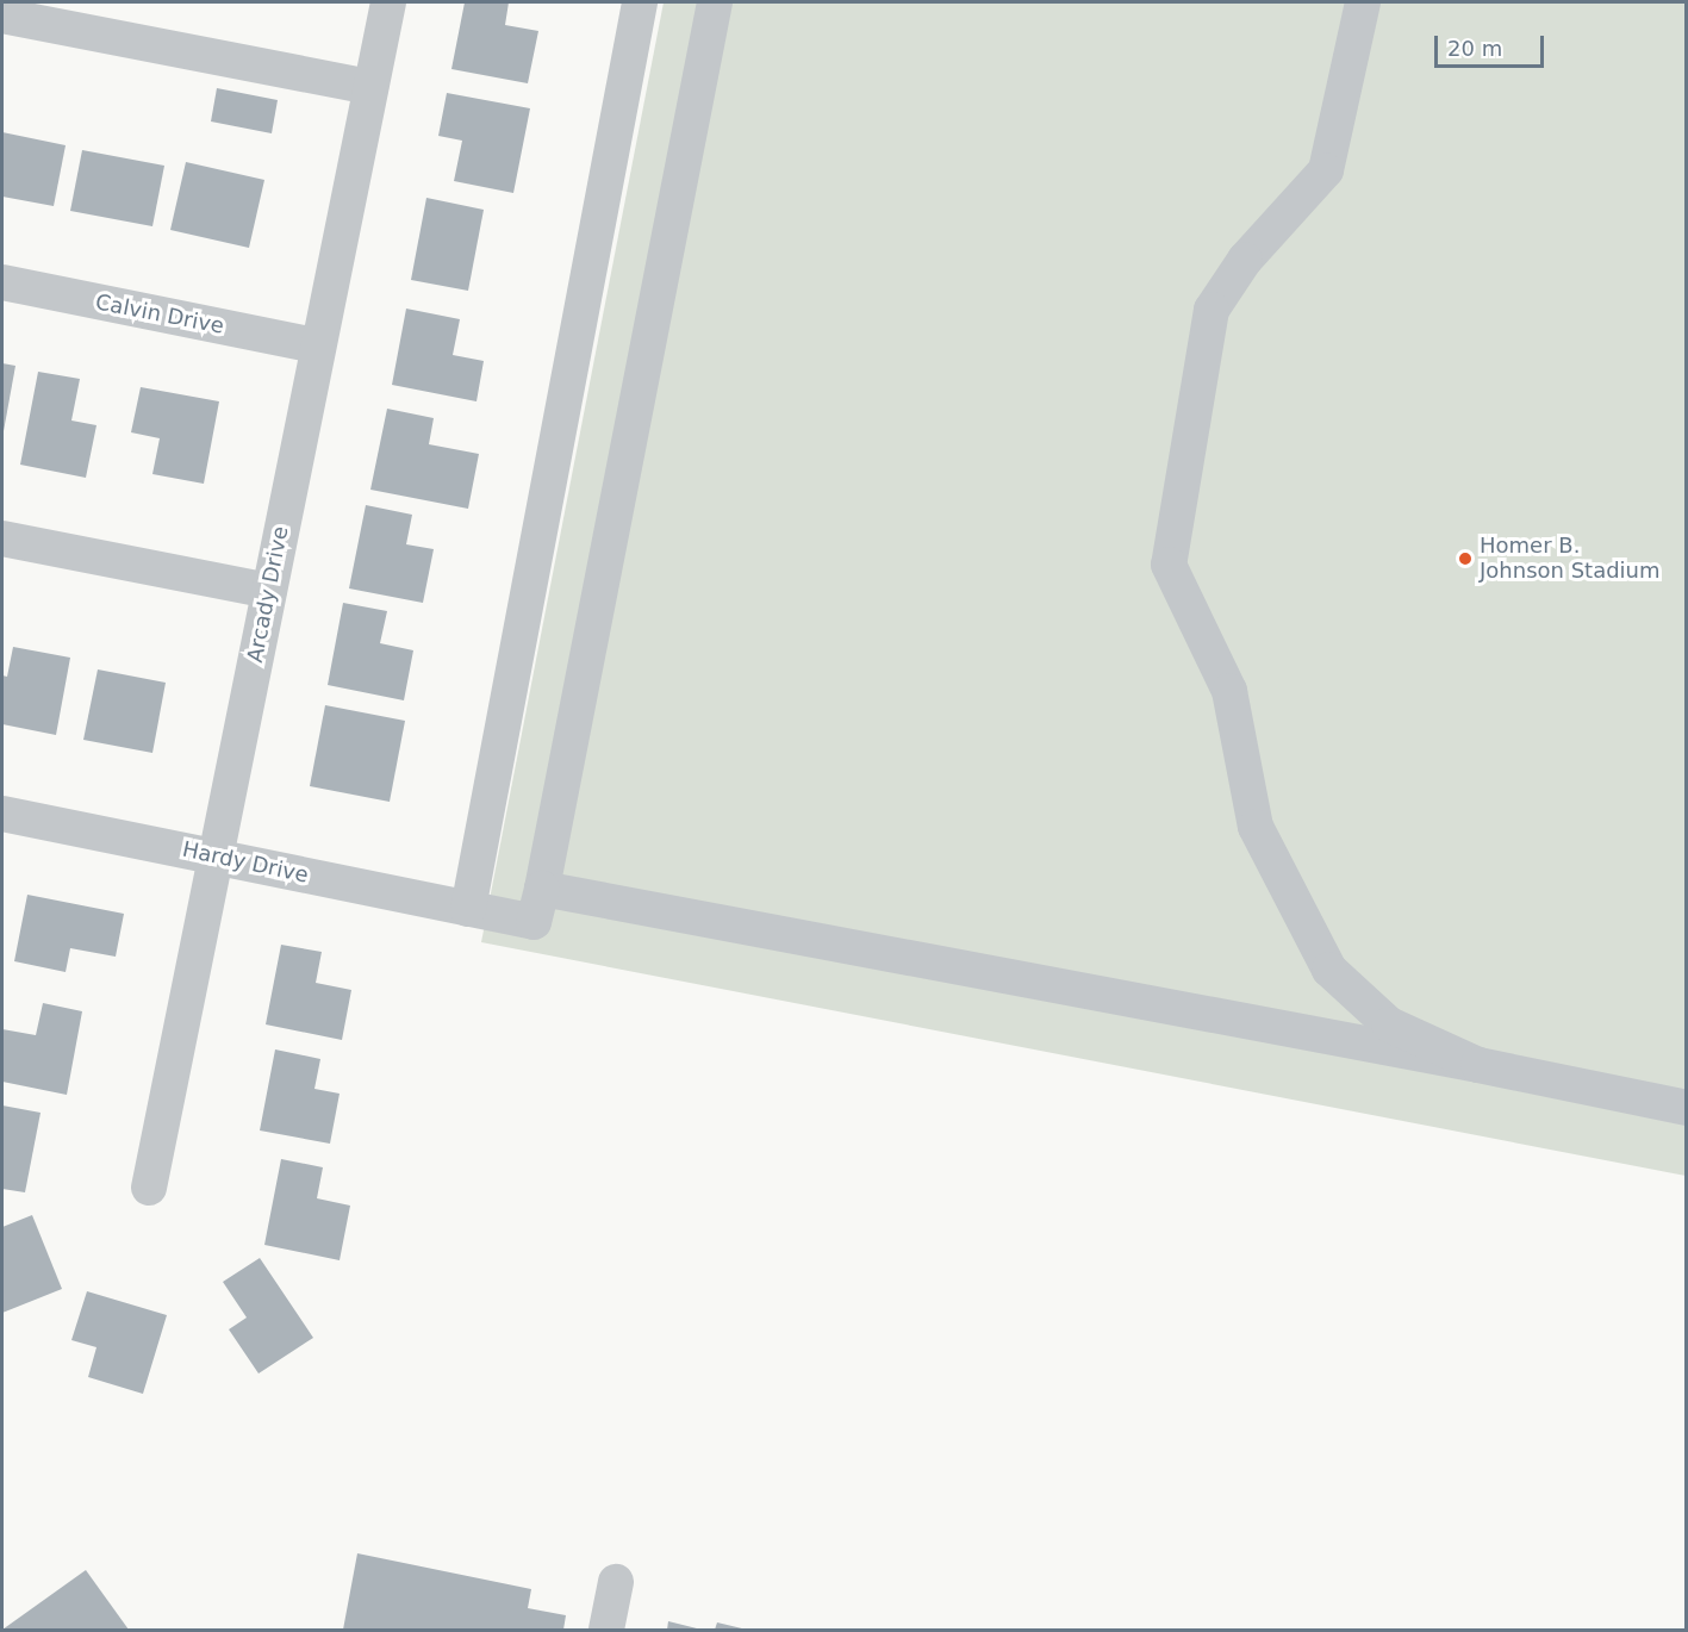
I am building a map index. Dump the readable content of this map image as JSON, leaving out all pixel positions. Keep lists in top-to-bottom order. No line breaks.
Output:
{"streets":{"street":["Calvin Drive","Arcady Drive","Hardy Drive"]},"crossings":[["Calvin Drive","Arcady Drive"],["Arcady Drive","Hardy Drive"]],"places":["Homer B. Johnson Stadium"],"scale_bar":"20 m"}
